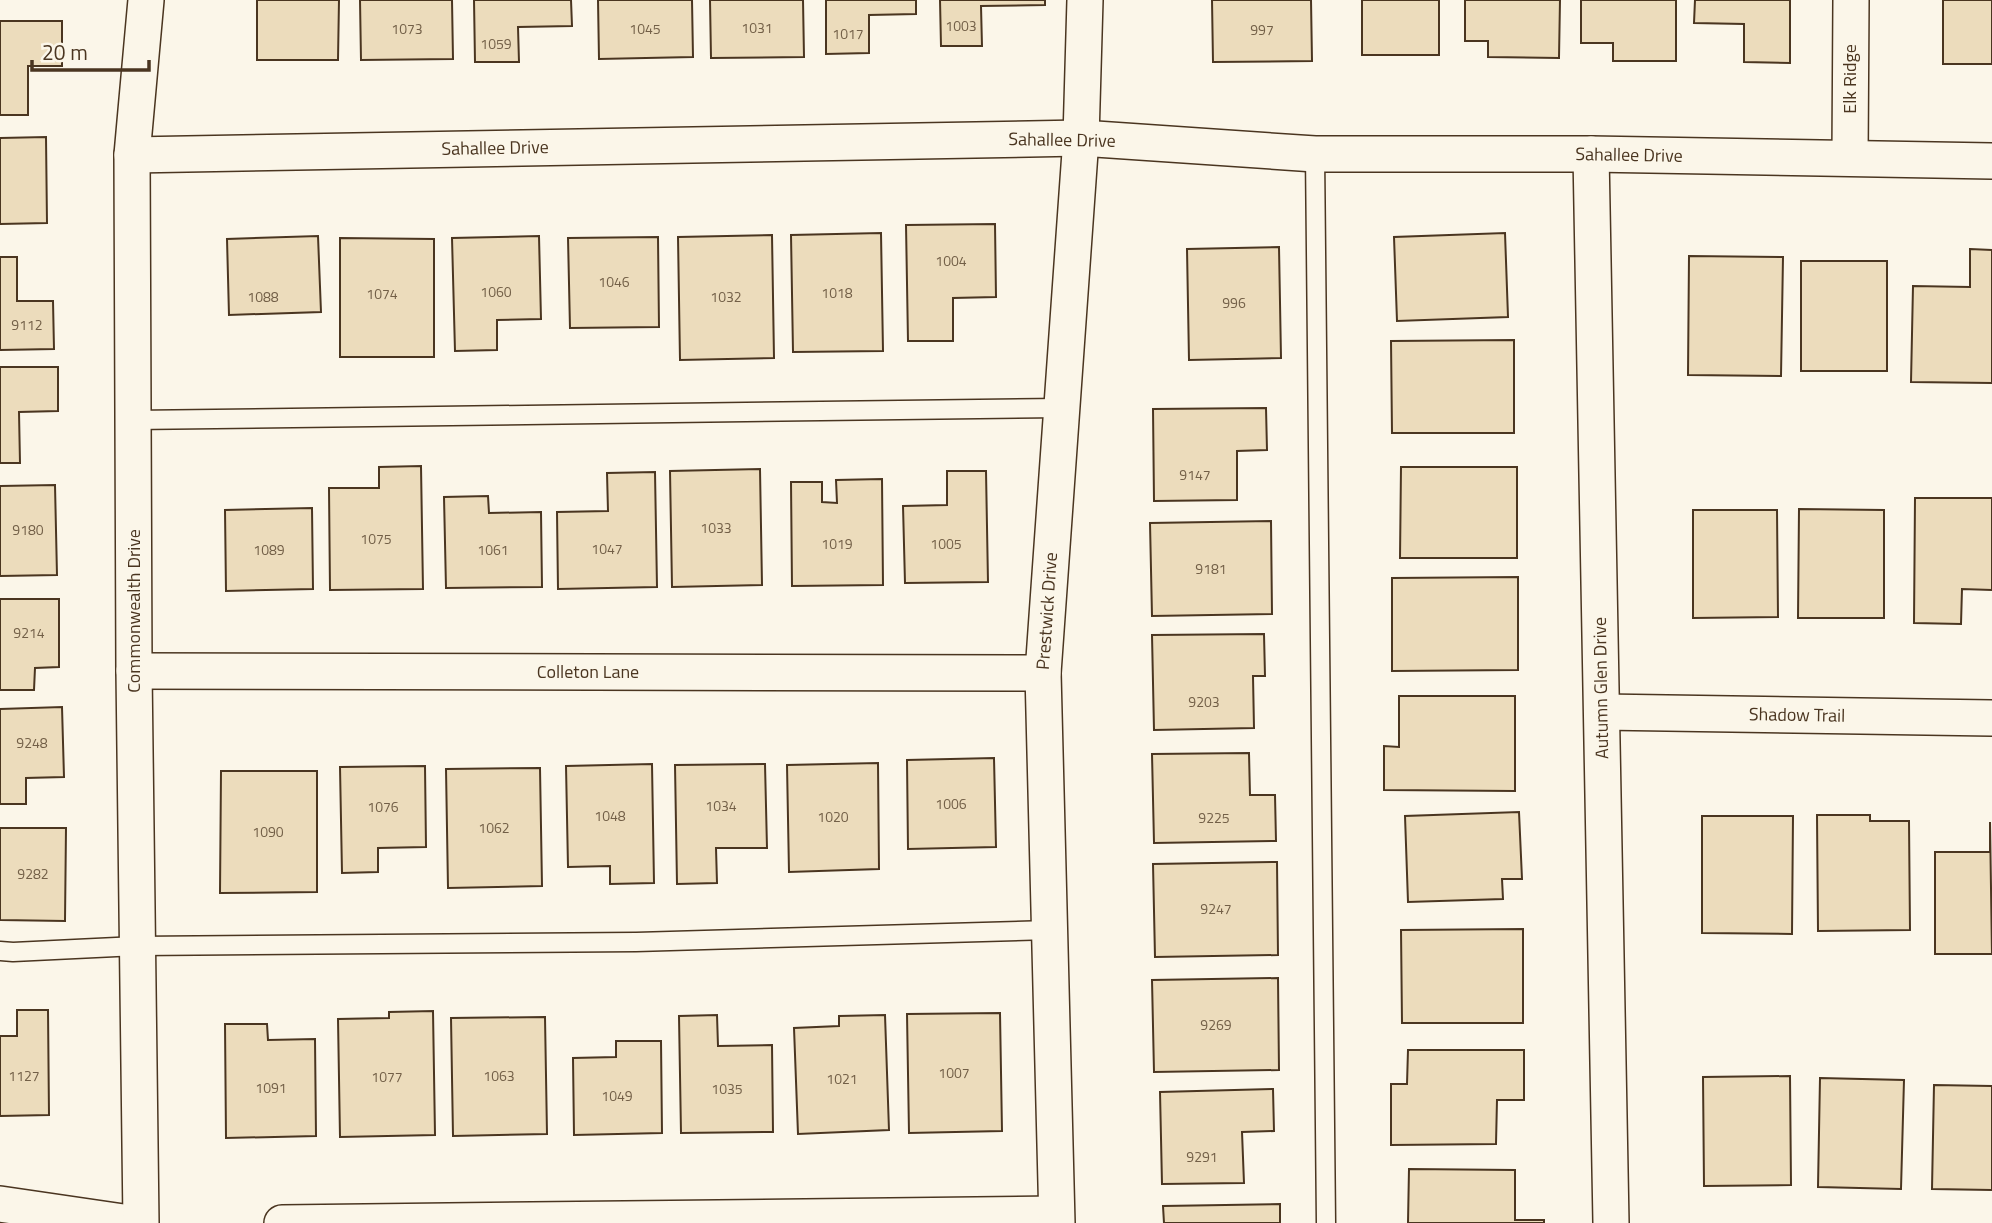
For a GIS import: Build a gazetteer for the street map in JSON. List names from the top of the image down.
{
  "streets": {
    "street": [
      "Elk Ridge",
      "Sahallee Drive",
      "Commonwealth Drive",
      "Prestwick Drive",
      "Colleton Lane",
      "Autumn Glen Drive",
      "Shadow Trail"
    ]
  },
  "crossings": [
    ["Elk Ridge", "Sahallee Drive"],
    ["Sahallee Drive", "Commonwealth Drive"],
    ["Sahallee Drive", "Prestwick Drive"],
    ["Sahallee Drive", "Autumn Glen Drive"],
    ["Commonwealth Drive", "Colleton Lane"],
    ["Prestwick Drive", "Colleton Lane"],
    ["Autumn Glen Drive", "Shadow Trail"]
  ],
  "house_numbers": [
    "1003",
    "1031",
    "1073",
    "1045",
    "997",
    "1017",
    "1059",
    "1004",
    "1046",
    "1060",
    "1018",
    "1074",
    "1088",
    "1032",
    "996",
    "9112",
    "9147",
    "1033",
    "9180",
    "1075",
    "1019",
    "1005",
    "1047",
    "1089",
    "1061",
    "9181",
    "9214",
    "9203",
    "9248",
    "1006",
    "1034",
    "1076",
    "1048",
    "1020",
    "9225",
    "1062",
    "1090",
    "9282",
    "9247",
    "9269",
    "1007",
    "1127",
    "1063",
    "1077",
    "1021",
    "1091",
    "1035",
    "1049",
    "9291"
  ],
  "scale_bar": "20 m"
}
